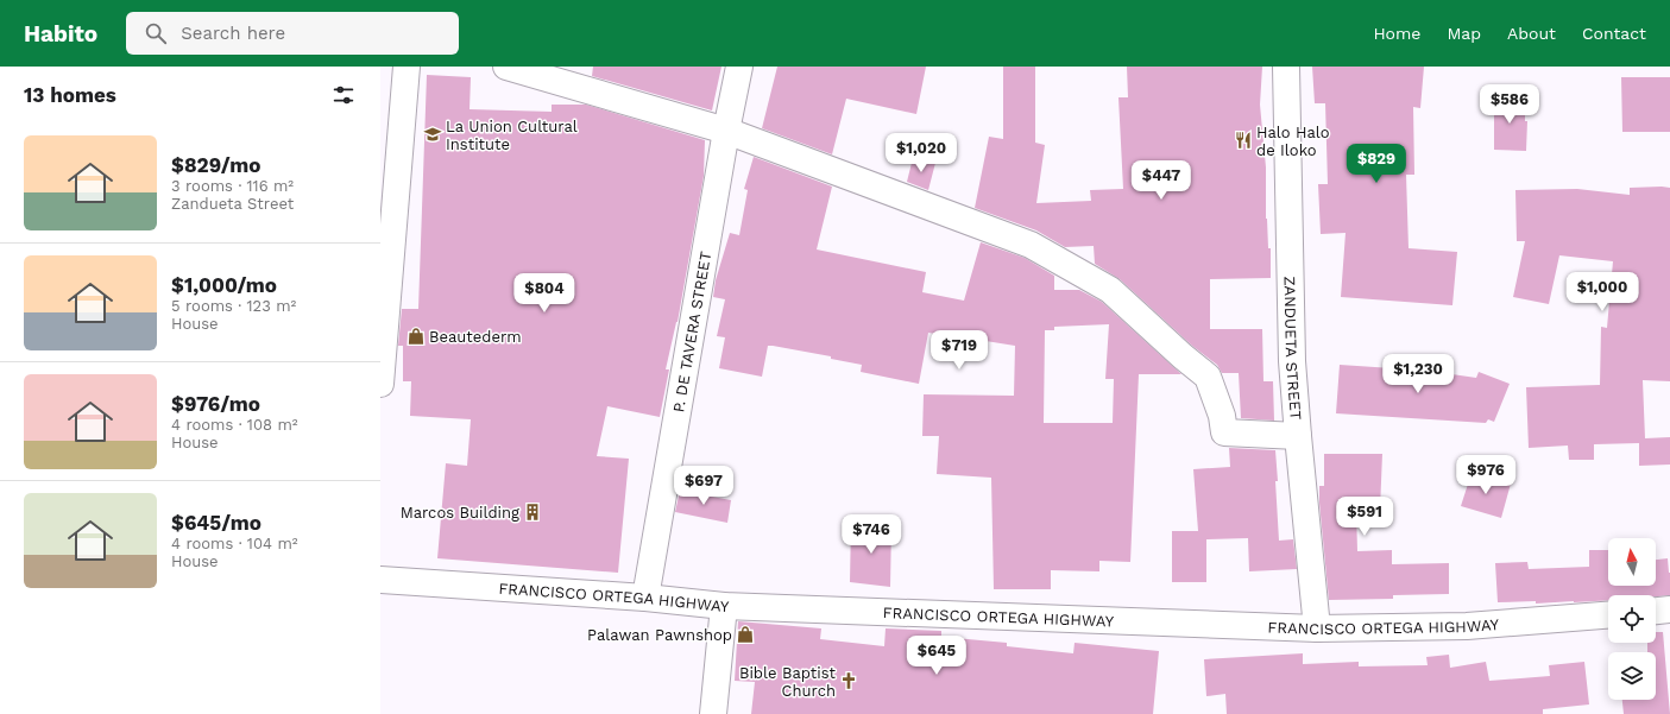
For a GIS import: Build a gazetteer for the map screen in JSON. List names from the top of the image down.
{
  "streets": {
    "street": ["P. DE TAVERA STREET", "ZANDUETA STREET", "FRANCISCO ORTEGA HIGHWAY"]
  },
  "crossings": [
    ["P. DE TAVERA STREET", "FRANCISCO ORTEGA HIGHWAY"],
    ["ZANDUETA STREET", "FRANCISCO ORTEGA HIGHWAY"]
  ],
  "places": {
    "school or university": ["La Union Cultural Institute"],
    "restaurant": ["Halo Halo de Iloko"],
    "shop": ["Beautederm", "Palawan Pawnshop"],
    "building": ["Marcos Building"],
    "church": ["Bible Baptist Church"]
  },
  "north": "top",
  "page": {
    "header": "Habito",
    "search": "Search here",
    "nav": [
      "Home",
      "Map",
      "About",
      "Contact"
    ],
    "heading": "13 homes",
    "price": [
      "$586",
      "$1,020",
      "$829",
      "$447",
      "$1,000",
      "$804",
      "$719",
      "$1,230",
      "$976",
      "$697",
      "$591",
      "$746",
      "$645"
    ],
    "list": [
      {
        "name": "$829/mo",
        "note": "3 rooms · 116 m² · Zandueta Street"
      },
      {
        "name": "$1,000/mo",
        "note": "5 rooms · 123 m² · House"
      },
      {
        "name": "$976/mo",
        "note": "4 rooms · 108 m² · House"
      },
      {
        "name": "$645/mo",
        "note": "4 rooms · 104 m² · House"
      }
    ]
  }
}
